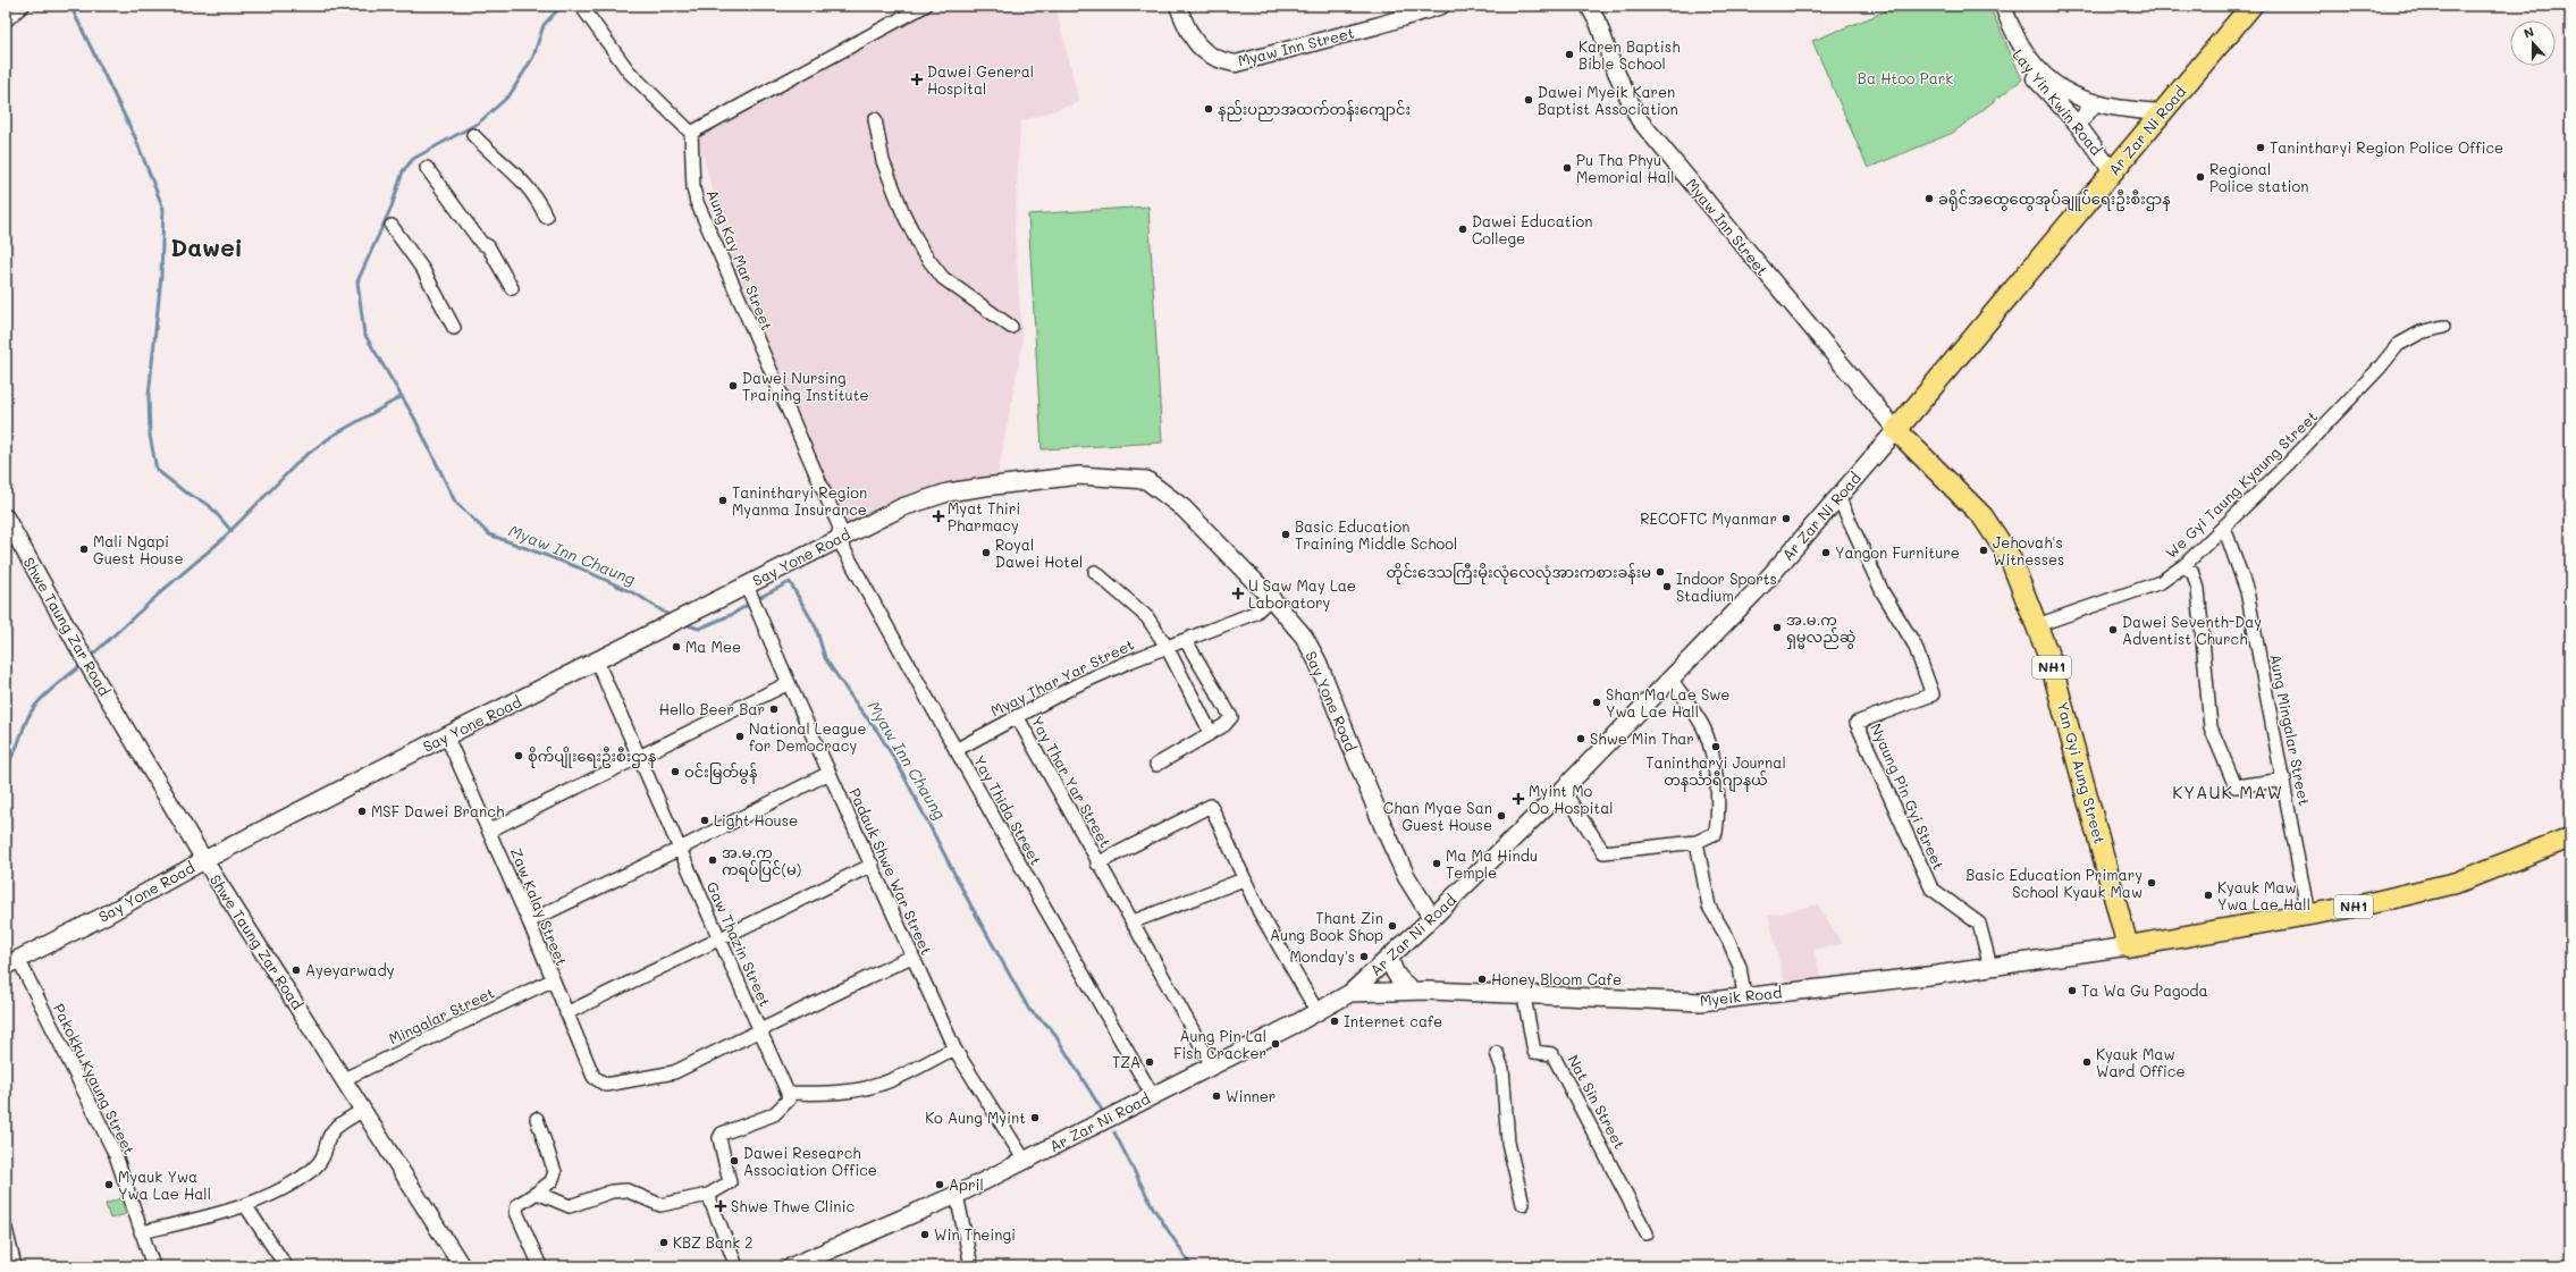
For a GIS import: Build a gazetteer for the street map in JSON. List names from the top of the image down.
{
  "streets": {
    "highway": ["Ar Zar Ni Road", "NH1", "Yan Gyi Aung Street"],
    "main road": ["Say Yone Road", "Myeik Road"],
    "street": [
      "Myaw Inn Street",
      "Lay Yin Kwin Road",
      "Aung Kay Mar Street",
      "We Gyi Taung Kyaung Street",
      "Shwe Taung Zar Road",
      "Myay Thar Yar Street",
      "Aung Mingalar Street",
      "Yay Thar Yar Street",
      "Nyaung Pin Gyi Street",
      "Yay Thida Street",
      "Padauk Shwe War Street",
      "Zaw Kalay Street",
      "Gaw Thazin Street",
      "Mingalar Street",
      "Pakokku Kyaung Street",
      "Nat Sin Street"
    ]
  },
  "crossings": [
    ["Myaw Inn Street", "Ar Zar Ni Road"],
    ["Myaw Inn Street", "Yan Gyi Aung Street"],
    ["Lay Yin Kwin Road", "Ar Zar Ni Road"],
    ["Ar Zar Ni Road", "Say Yone Road"],
    ["Ar Zar Ni Road", "Yan Gyi Aung Street"],
    ["Ar Zar Ni Road", "Yay Thar Yar Street"],
    ["Ar Zar Ni Road", "Nyaung Pin Gyi Street"],
    ["Ar Zar Ni Road", "Yay Thida Street"],
    ["Ar Zar Ni Road", "Padauk Shwe War Street"],
    ["Ar Zar Ni Road", "Myeik Road"],
    ["Aung Kay Mar Street", "Say Yone Road"],
    ["Aung Kay Mar Street", "Yay Thida Street"],
    ["We Gyi Taung Kyaung Street", "Aung Mingalar Street"],
    ["We Gyi Taung Kyaung Street", "Yan Gyi Aung Street"],
    ["Say Yone Road", "Shwe Taung Zar Road"],
    ["Say Yone Road", "Myay Thar Yar Street"],
    ["Say Yone Road", "Yay Thida Street"],
    ["Say Yone Road", "Padauk Shwe War Street"],
    ["Say Yone Road", "Zaw Kalay Street"],
    ["Say Yone Road", "Gaw Thazin Street"],
    ["Say Yone Road", "Pakokku Kyaung Street"],
    ["Shwe Taung Zar Road", "Mingalar Street"],
    ["NH1", "Aung Mingalar Street"],
    ["NH1", "Yan Gyi Aung Street"],
    ["NH1", "Myeik Road"],
    ["Myay Thar Yar Street", "Yay Thar Yar Street"],
    ["Myay Thar Yar Street", "Yay Thida Street"],
    ["Yan Gyi Aung Street", "Myeik Road"],
    ["Nyaung Pin Gyi Street", "Myeik Road"],
    ["Zaw Kalay Street", "Gaw Thazin Street"],
    ["Zaw Kalay Street", "Mingalar Street"],
    ["Myeik Road", "Nat Sin Street"]
  ],
  "districts": ["Dawei", "KYAUK MAW"],
  "water": ["Myaw Inn Chaung"],
  "parks": ["Ba Htoo Park"],
  "places": {
    "other": [
      "Karen Baptish Bible School",
      "Dawei Myeik Karen Baptist Association",
      "နည်းပညာအထက်တန်းကျောင်း",
      "Tanintharyi Region Police Office",
      "Pu Tha Phyu Memorial Hall",
      "Regional Police station",
      "ခရိုင်အထွေထွေအုပ်ချူပ်ရေးဦးစီးဌာန",
      "Dawei Education College",
      "Dawei Nursing Training Institute",
      "Tanintharyi Region Myanma Insurance",
      "RECOFTC Myanmar",
      "Basic Education Training Middle School",
      "Mali Ngapi Guest House",
      "Jehovah's Witnesses",
      "Royal Dawei Hotel",
      "Yangon Furniture",
      "တိုင်းဒေသကြီးမိုးလုံလေလုံအားကစားခန်းမ",
      "Indoor Sports Stadium",
      "အ.မ.က ရှမ္မလည်ဆွဲ",
      "Dawei Seventh-Day Adventist Church",
      "Ma Mee",
      "Shan Ma Lae Swe Ywa Lae Hall",
      "Hello Beer Bar",
      "National League for Democracy",
      "Shwe Min Thar",
      "Tanintharyi Journal တနင်္သာရီဂျာနယ်",
      "စိုက်ပျိုးရေးဦးစီးဌာန",
      "ဝင်းမြတ်မွန်",
      "MSF Dawei Branch",
      "Chan Myae San Guest House",
      "Light House",
      "အ.မ.က ကရပ်ပြင်(မ)",
      "Ma Ma Hindu Temple",
      "Basic Education Primary School Kyauk Maw",
      "Kyauk Maw Ywa Lae Hall",
      "Thant Zin Aung Book Shop",
      "Monday's",
      "Ayeyarwady",
      "Honey Bloom Cafe",
      "Ta Wa Gu Pagoda",
      "Internet cafe",
      "Aung Pin Lal Fish Cracker",
      "TZA",
      "Kyauk Maw Ward Office",
      "Winner",
      "Ko Aung Myint",
      "Dawei Research Association Office",
      "Myauk Ywa Ywa Lae Hall",
      "April",
      "Win Theingi",
      "KBZ Bank 2"
    ],
    "health": [
      "Dawei General Hospital",
      "Myat Thiri Pharmacy",
      "U Saw May Lae Laboratory",
      "Myint Mo Oo Hospital",
      "Shwe Thwe Clinic"
    ]
  },
  "north": "top"
}
